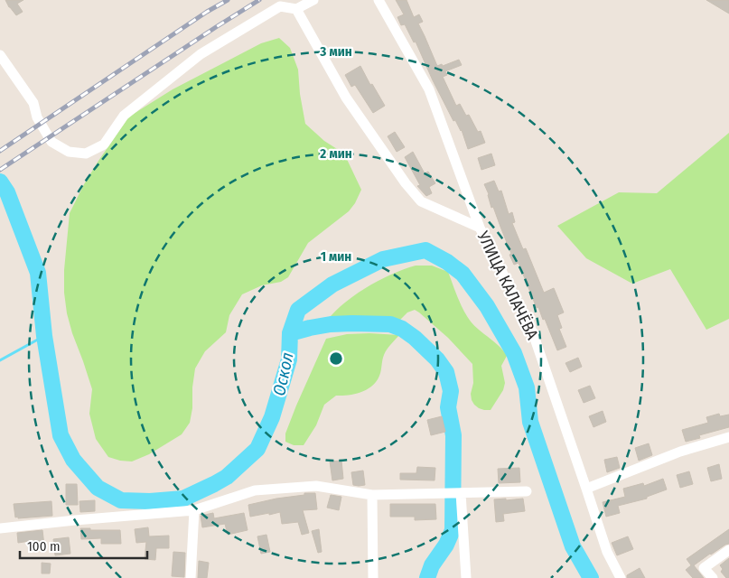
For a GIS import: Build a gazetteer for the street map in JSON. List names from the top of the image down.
{
  "streets": {
    "street": ["УЛИЦА КАЛАЧЁВА"]
  },
  "water": ["Оскол"],
  "scale_bar": "100 m",
  "rings": ["3 мин", "2 мин", "1 мин"]
}
